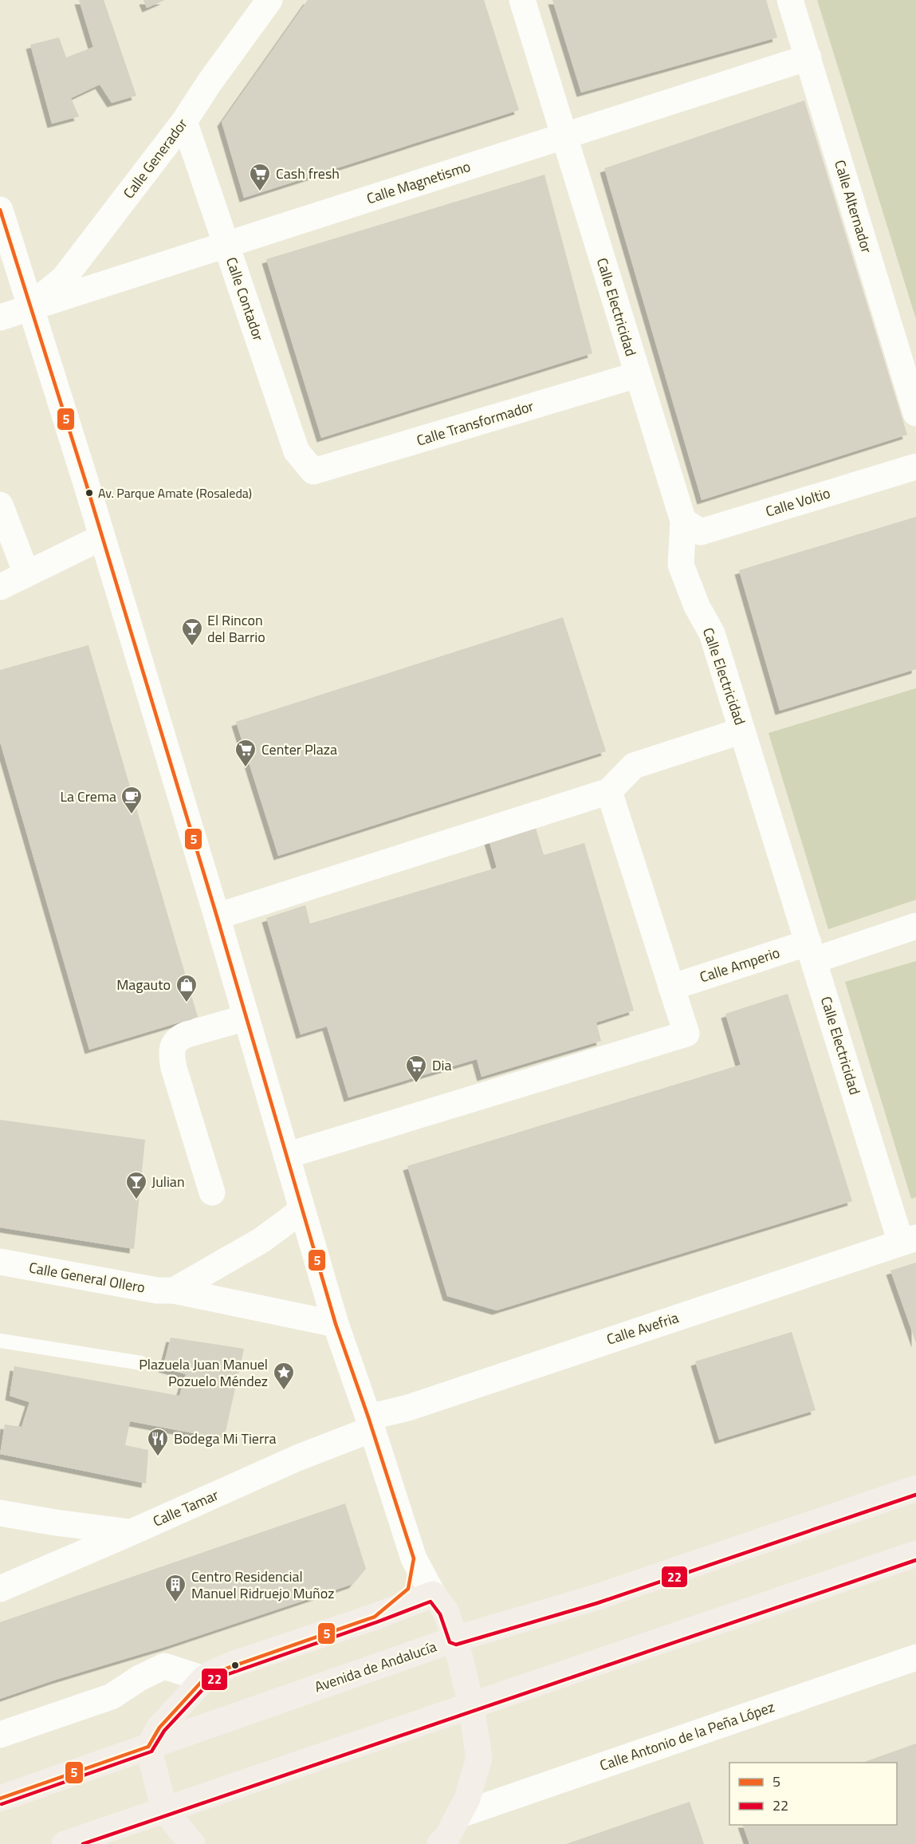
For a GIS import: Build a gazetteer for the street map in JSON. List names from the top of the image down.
{
  "streets": {
    "main road": ["Avenida de Andalucía"],
    "street": [
      "Calle Generador",
      "Calle Magnetismo",
      "Calle Alternador",
      "Calle Contador",
      "Calle Electricidad",
      "Calle Transformador",
      "Calle Voltio",
      "Calle Amperio",
      "Calle General Ollero",
      "Calle Avefria",
      "Calle Tamar",
      "Calle Antonio de la Peña López"
    ]
  },
  "crossings": [
    ["Calle Generador", "Calle Magnetismo"],
    ["Calle Generador", "Calle Contador"],
    ["Calle Magnetismo", "Calle Alternador"],
    ["Calle Magnetismo", "Calle Contador"],
    ["Calle Magnetismo", "Calle Electricidad"],
    ["Calle Contador", "Calle Transformador"],
    ["Calle Electricidad", "Calle Transformador"],
    ["Calle Electricidad", "Calle Voltio"],
    ["Calle Electricidad", "Calle Amperio"],
    ["Calle Electricidad", "Calle Avefria"],
    ["Calle Avefria", "Calle Tamar"]
  ],
  "places": {
    "supermarket": ["Cash fresh", "Center Plaza", "Dia"],
    "other": ["Av. Parque Amate (Rosaleda)"],
    "bar": ["El Rincon del Barrio", "Julian"],
    "cafe": ["La Crema"],
    "shop": ["Magauto"],
    "place": ["Plazuela Juan Manuel Pozuelo Méndez"],
    "restaurant": ["Bodega Mi Tierra"],
    "building": ["Centro Residencial Manuel Ridruejo Muñoz"]
  },
  "lines": ["transit line 5", "transit line 22"],
  "legend": ["5", "22"]
}
